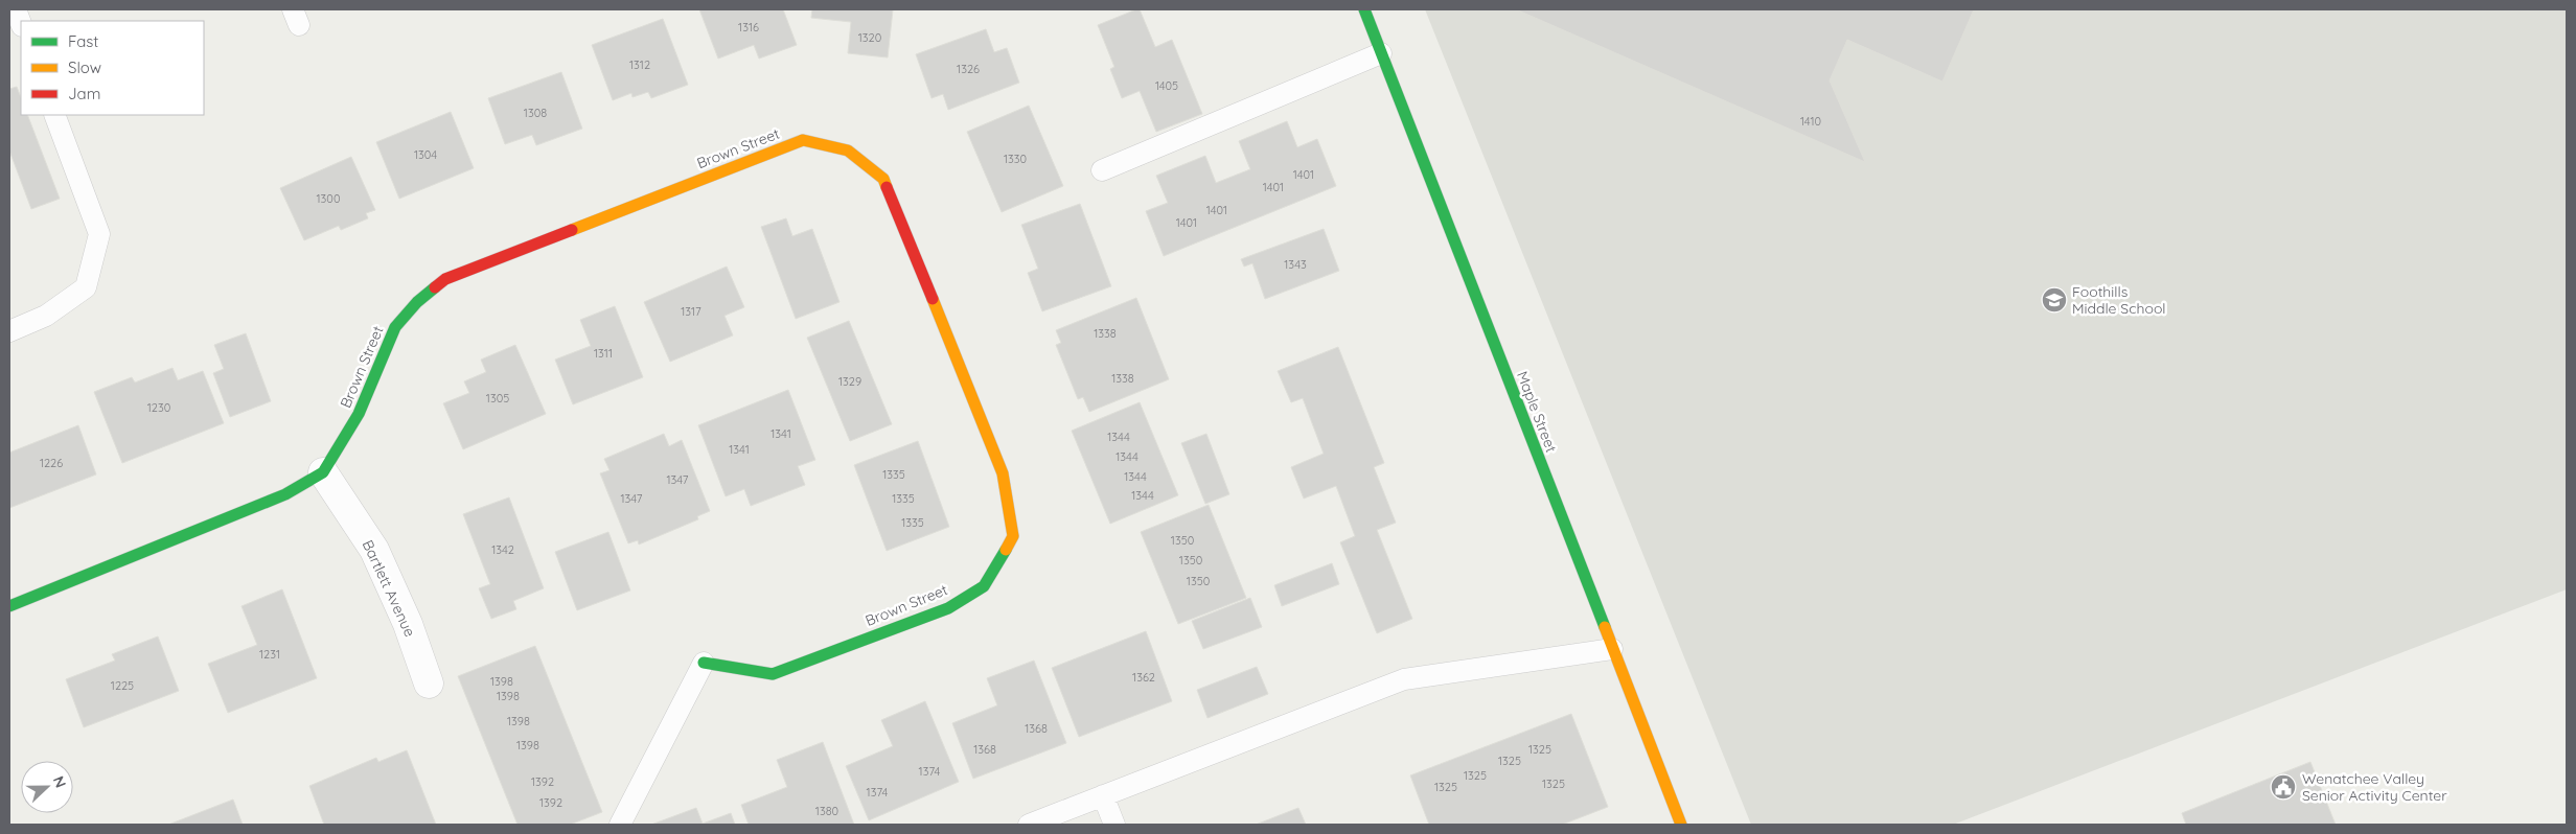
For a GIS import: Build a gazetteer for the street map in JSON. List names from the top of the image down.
{
  "streets": {
    "street": ["Brown Street", "Maple Street", "Bartlett Avenue"]
  },
  "crossings": [
    ["Brown Street", "Bartlett Avenue"]
  ],
  "places": {
    "school or university": ["Foothills Middle School"],
    "public building": ["Wenatchee Valley Senior Activity Center"]
  },
  "house_numbers": [
    "1316",
    "1320",
    "1312",
    "1326",
    "1405",
    "1308",
    "1410",
    "1304",
    "1330",
    "1401",
    "1401",
    "1300",
    "1401",
    "1401",
    "1343",
    "1317",
    "1338",
    "1311",
    "1338",
    "1329",
    "1305",
    "1230",
    "1341",
    "1344",
    "1341",
    "1344",
    "1226",
    "1335",
    "1344",
    "1347",
    "1344",
    "1347",
    "1335",
    "1335",
    "1350",
    "1342",
    "1350",
    "1350",
    "1231",
    "1362",
    "1398",
    "1225",
    "1398",
    "1398",
    "1368",
    "1398",
    "1368",
    "1325",
    "1325",
    "1374",
    "1325",
    "1392",
    "1325",
    "1325",
    "1374",
    "1392",
    "1380"
  ],
  "legend": ["Fast", "Slow", "Jam"],
  "north": "right"
}
